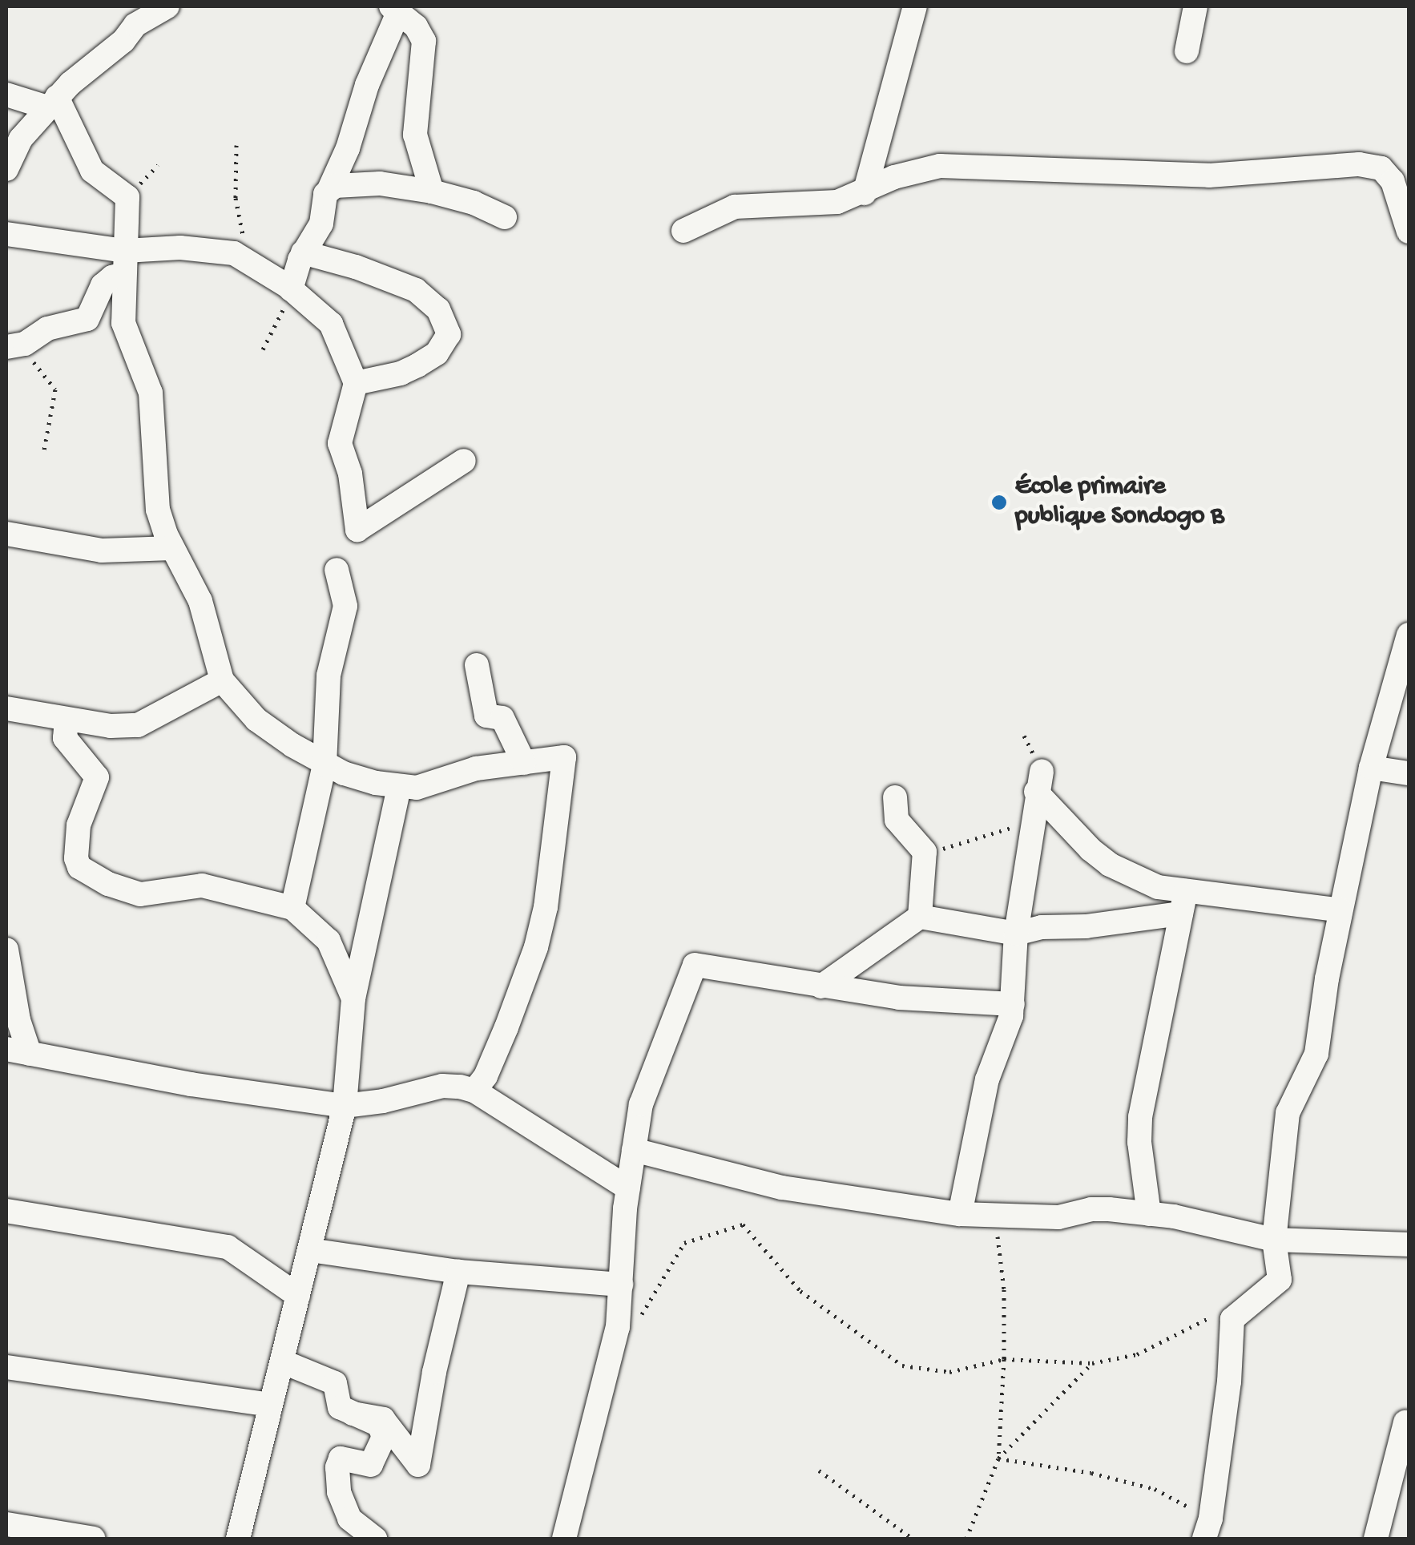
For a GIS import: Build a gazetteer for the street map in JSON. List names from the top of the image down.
{
  "places": ["École primaire publique Sondogo B"]
}
